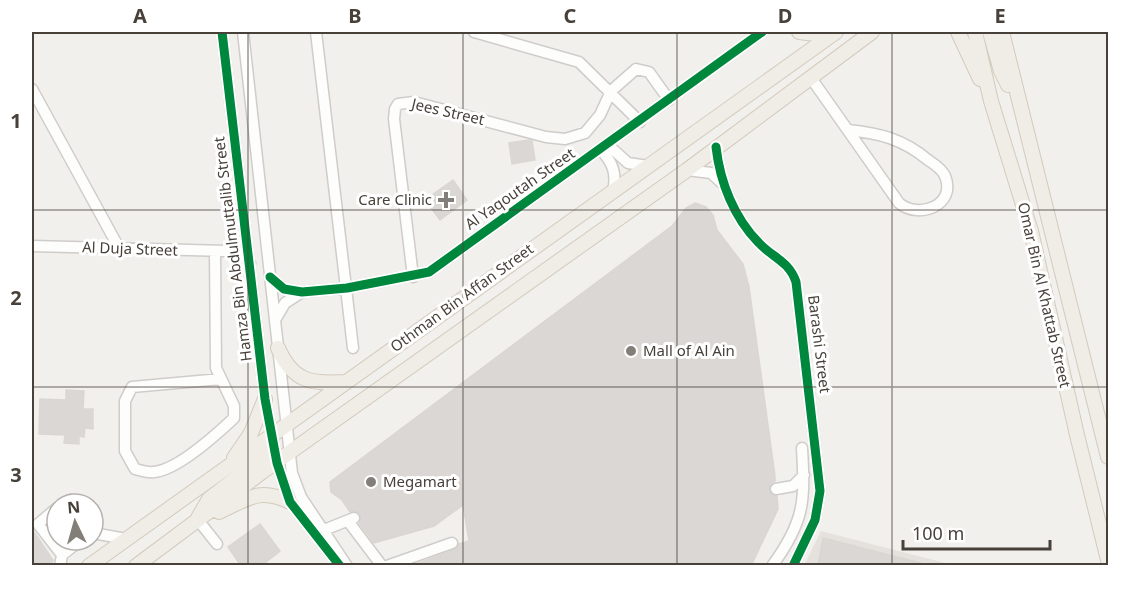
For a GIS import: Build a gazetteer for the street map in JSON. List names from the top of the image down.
{
  "streets": {
    "main road": ["Omar Bin Al Khattab Street", "Othman Bin Affan Street"],
    "street": [
      "Jees Street",
      "Al Yaqoutah Street",
      "Al Duja Street",
      "Hamza Bin Abdulmuttalib Street",
      "Barashi Street"
    ]
  },
  "crossings": [
    ["Jees Street", "Al Yaqoutah Street"],
    ["Hamza Bin Abdulmuttalib Street", "Othman Bin Affan Street"],
    ["Othman Bin Affan Street", "Barashi Street"]
  ],
  "places": {
    "health": ["Care Clinic"],
    "other": ["Mall of Al Ain", "Megamart"]
  },
  "scale_bar": "100 m",
  "north": "top",
  "grid": {
    "columns": [
      "A",
      "B",
      "C",
      "D",
      "E"
    ],
    "rows": ["1", "2", "3"]
  }
}
